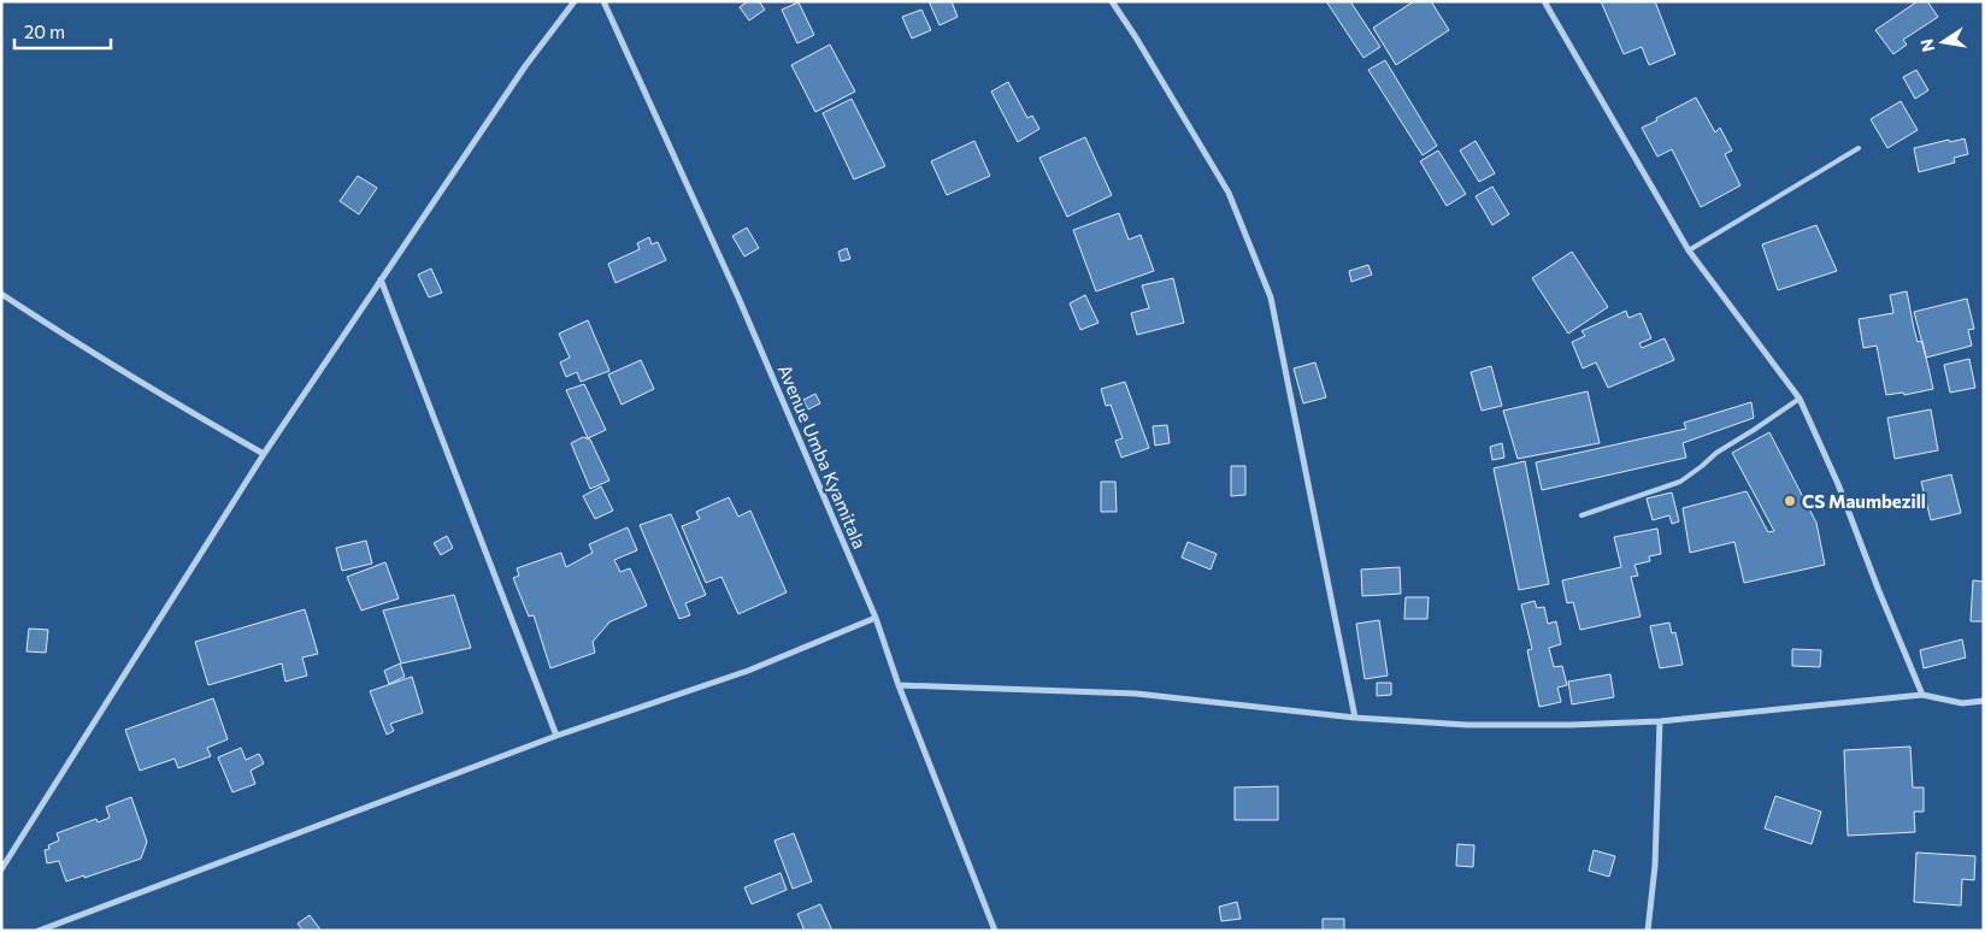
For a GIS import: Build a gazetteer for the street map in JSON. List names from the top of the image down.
{
  "streets": {
    "street": ["Avenue Umba Kyamitala"]
  },
  "places": ["CS Maumbezill"],
  "scale_bar": "20 m",
  "north": "left"
}
